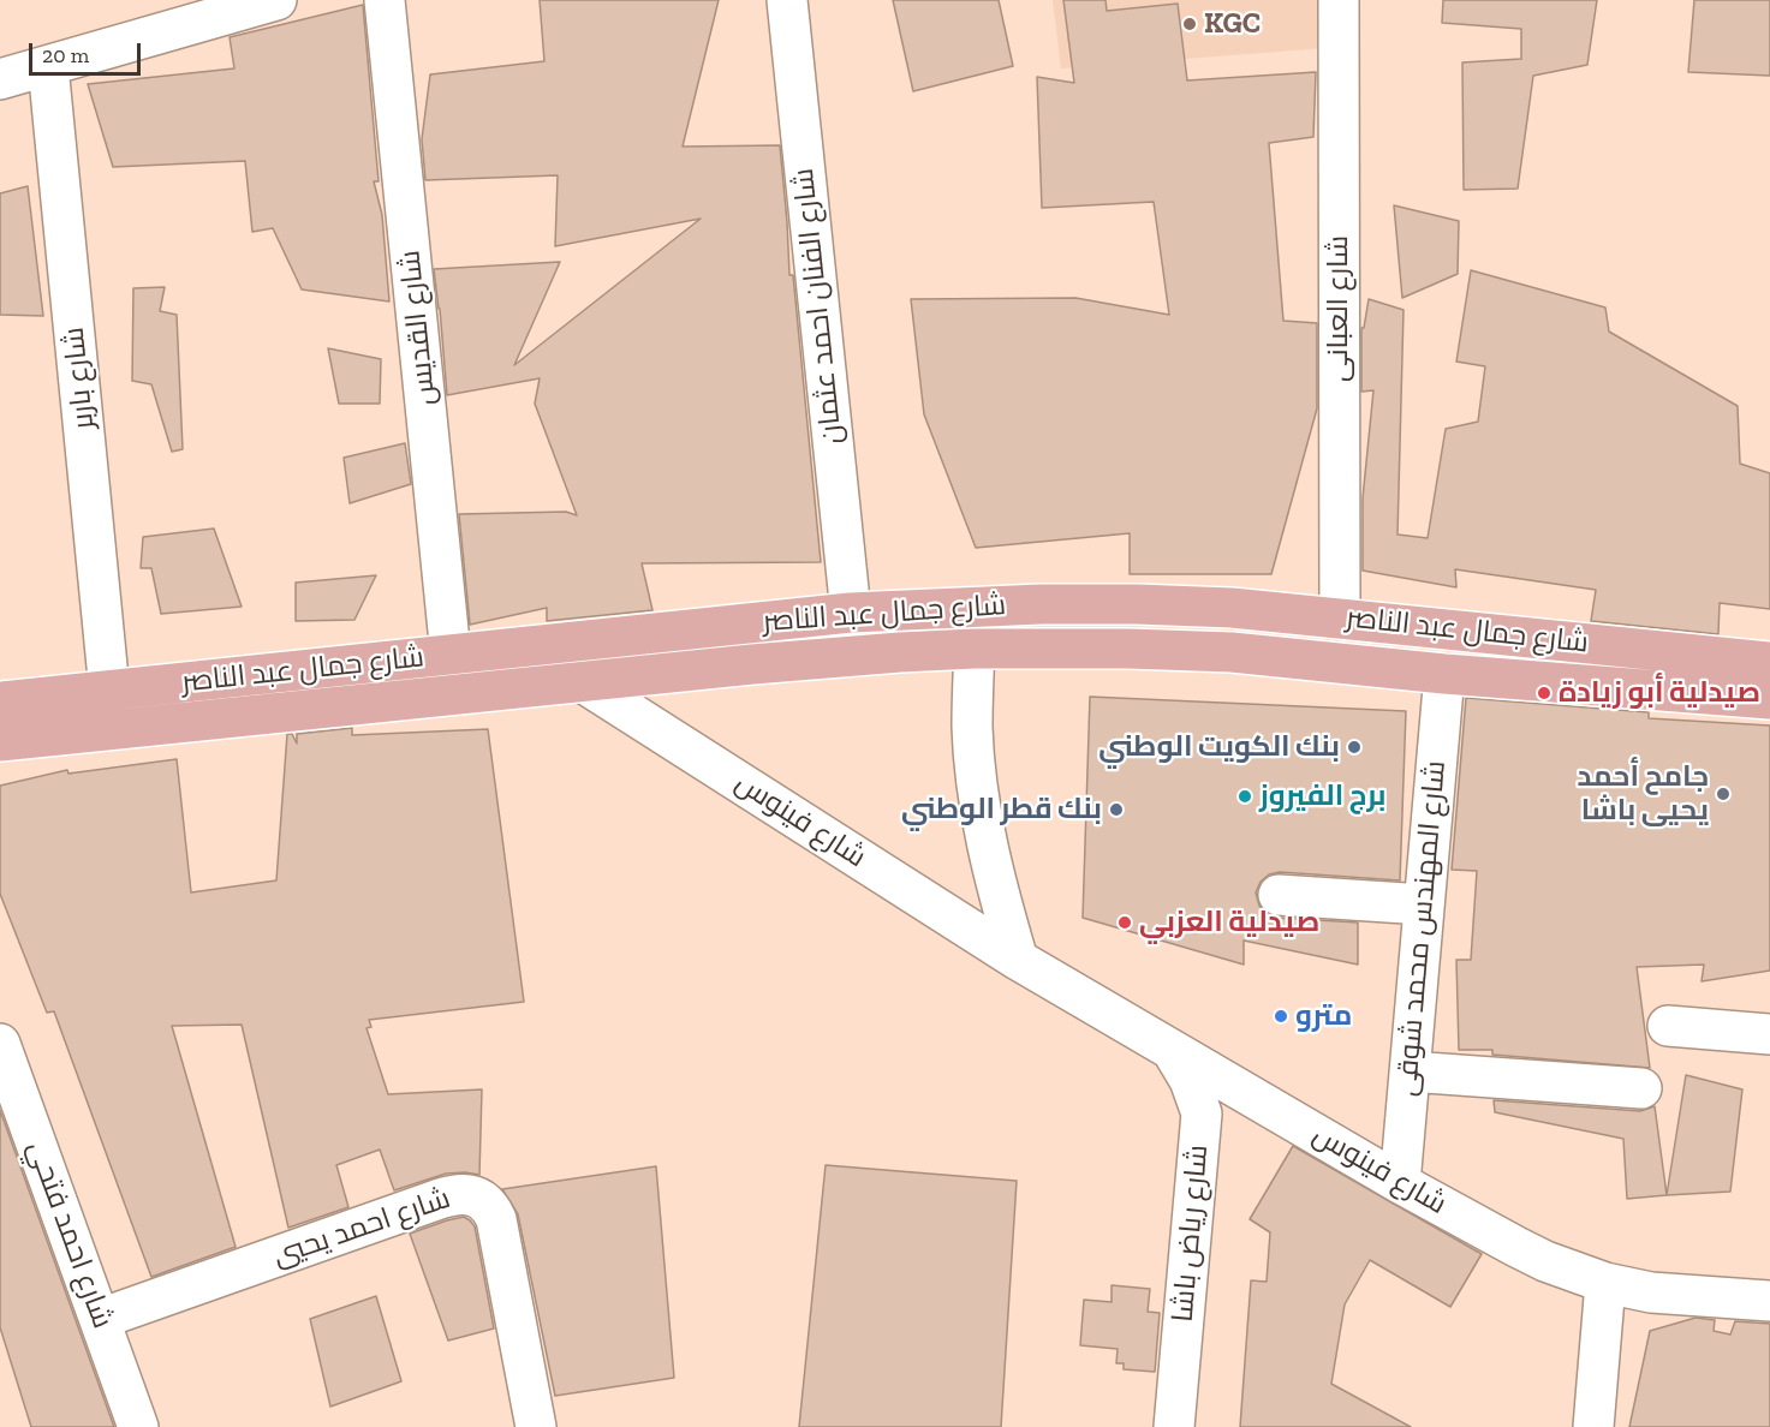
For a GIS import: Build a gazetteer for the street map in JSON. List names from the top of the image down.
{
  "streets": {
    "main road": ["شارع جمال عبد الناصر"],
    "street": [
      "شارع الفنان احمد عثمان",
      "شارع العبانى",
      "شارع القديس",
      "شارع باربر",
      "شارع فينوس",
      "شارع المهندس محمد شوقى",
      "شارع احمد يحيي",
      "شارع رياض باشا",
      "شارع احمد فتحي"
    ]
  },
  "crossings": [
    ["شارع الفنان احمد عثمان", "شارع جمال عبد الناصر"],
    ["شارع العبانى", "شارع جمال عبد الناصر"],
    ["شارع القديس", "شارع جمال عبد الناصر"],
    ["شارع باربر", "شارع جمال عبد الناصر"],
    ["شارع جمال عبد الناصر", "شارع فينوس"],
    ["شارع جمال عبد الناصر", "شارع المهندس محمد شوقى"],
    ["شارع فينوس", "شارع المهندس محمد شوقى"],
    ["شارع فينوس", "شارع رياض باشا"],
    ["شارع احمد يحيي", "شارع احمد فتحي"]
  ],
  "places": [
    "KGC",
    "صيدلية أبو زيادة",
    "بنك الكويت الوطني",
    "جامح أحمد يحيى باشا",
    "برج الفيروز",
    "بنك قطر الوطني",
    "صيدلية العزبي",
    "مترو"
  ],
  "scale_bar": "20 m"
}
